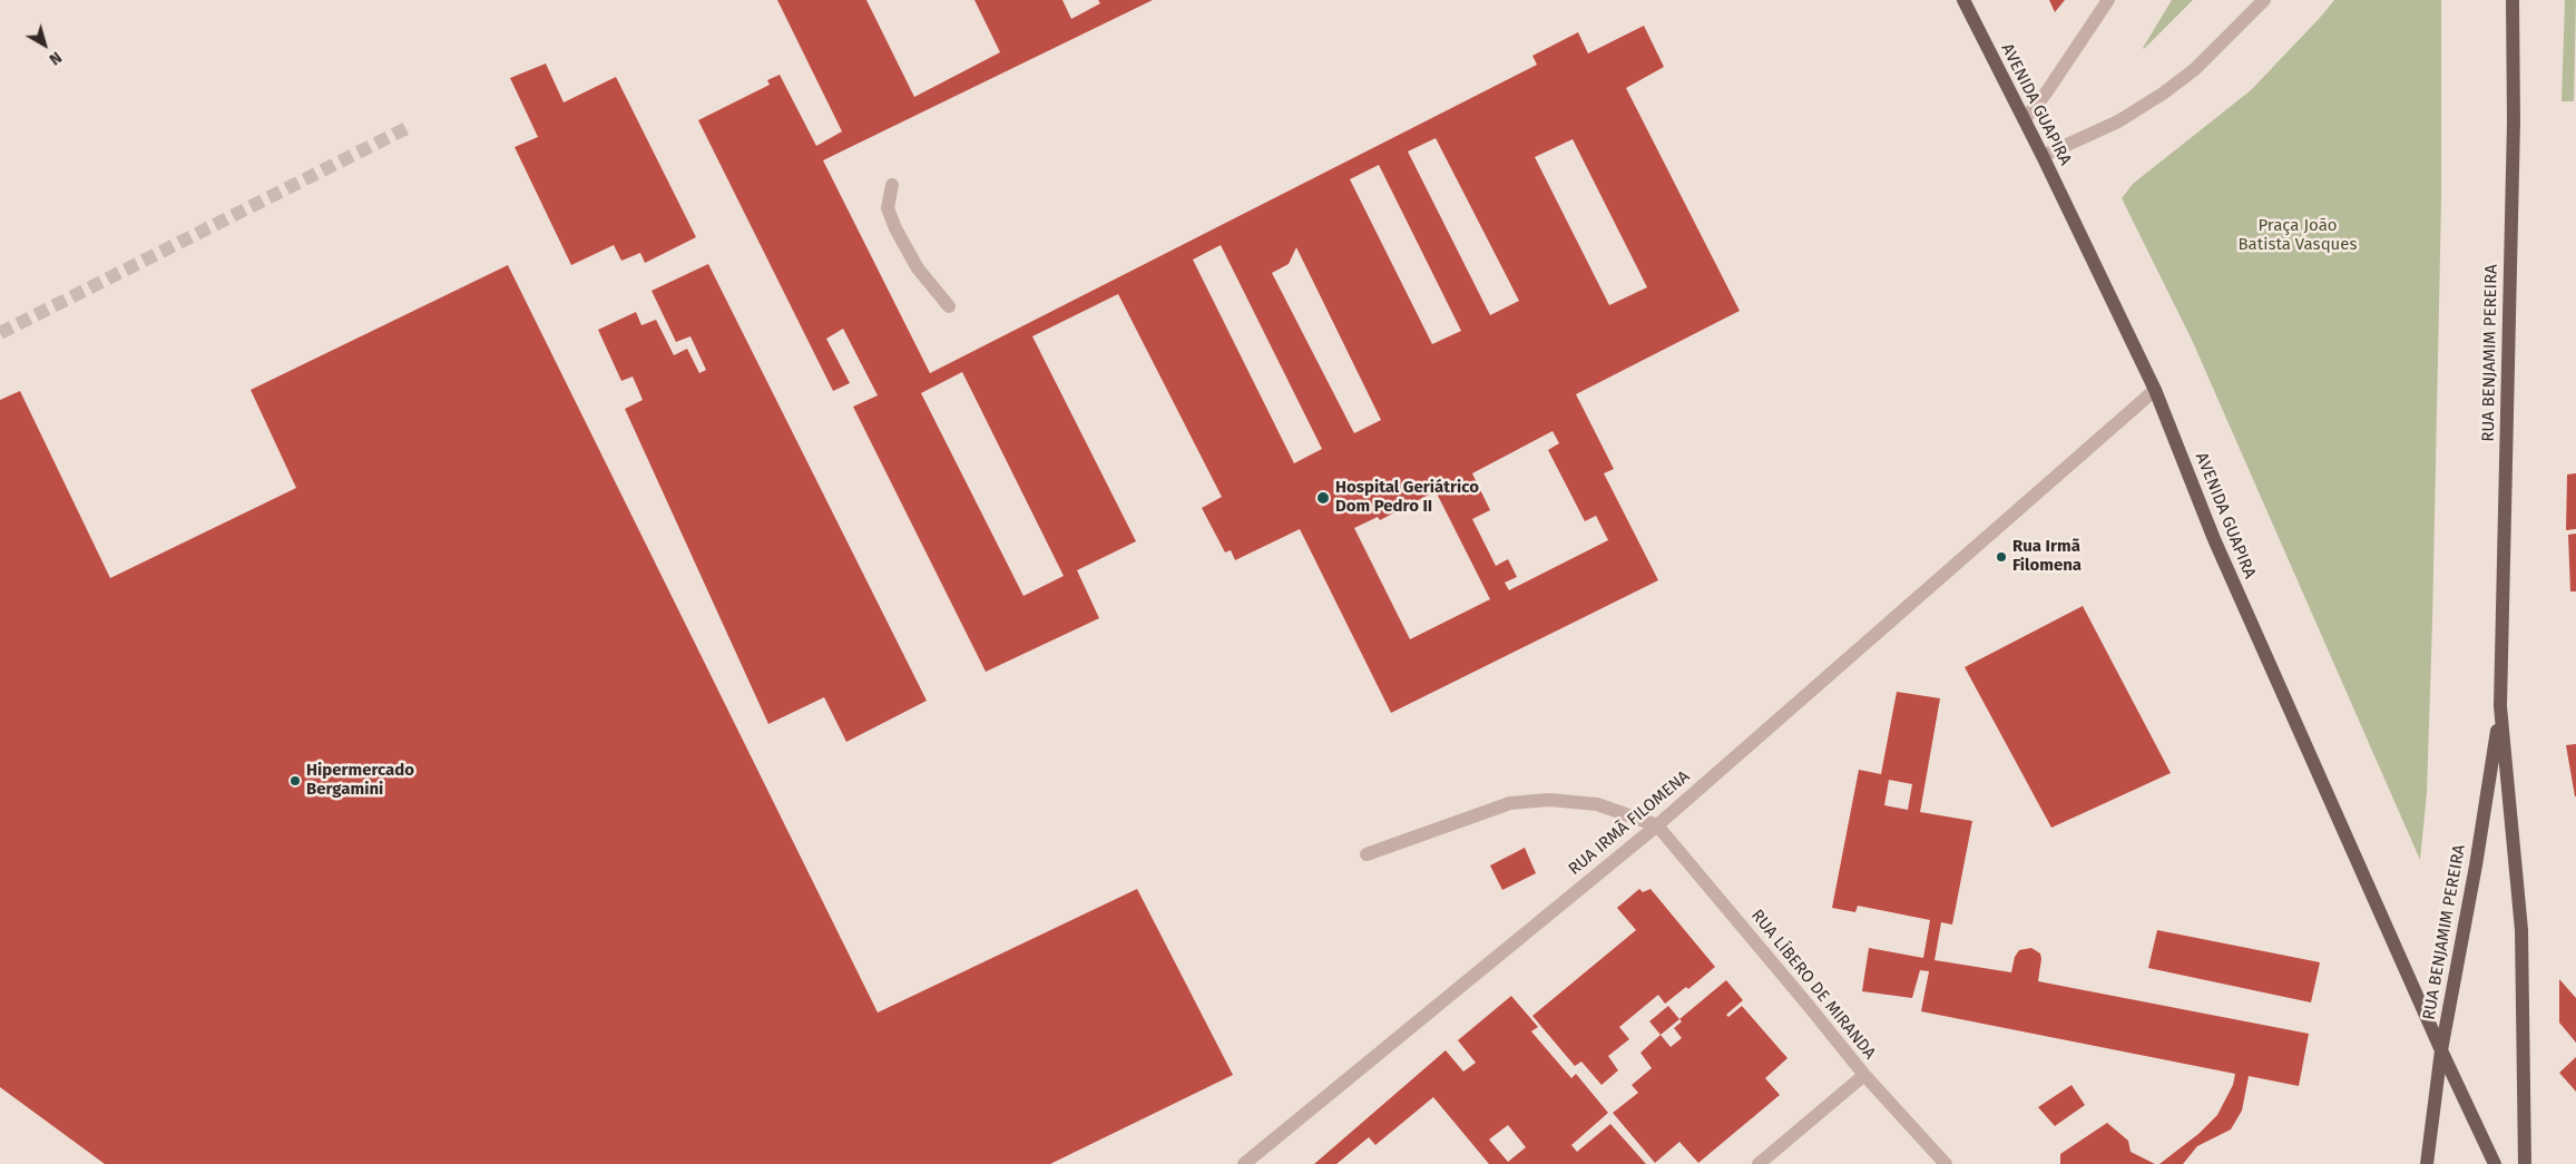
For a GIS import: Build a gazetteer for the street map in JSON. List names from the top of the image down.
{
  "streets": {
    "main road": ["AVENIDA GUAPIRA", "RUA BENJAMIM PEREIRA"],
    "street": ["RUA IRMÃ FILOMENA", "RUA LÍBERO DE MIRANDA"]
  },
  "crossings": [
    ["AVENIDA GUAPIRA", "RUA BENJAMIM PEREIRA"],
    ["AVENIDA GUAPIRA", "RUA IRMÃ FILOMENA"],
    ["RUA IRMÃ FILOMENA", "RUA LÍBERO DE MIRANDA"]
  ],
  "parks": ["Praça João Batista Vasques"],
  "places": ["Hospital Geriátrico Dom Pedro II", "Rua Irmã Filomena", "Hipermercado Bergamini"],
  "north": "bottom right"
}
